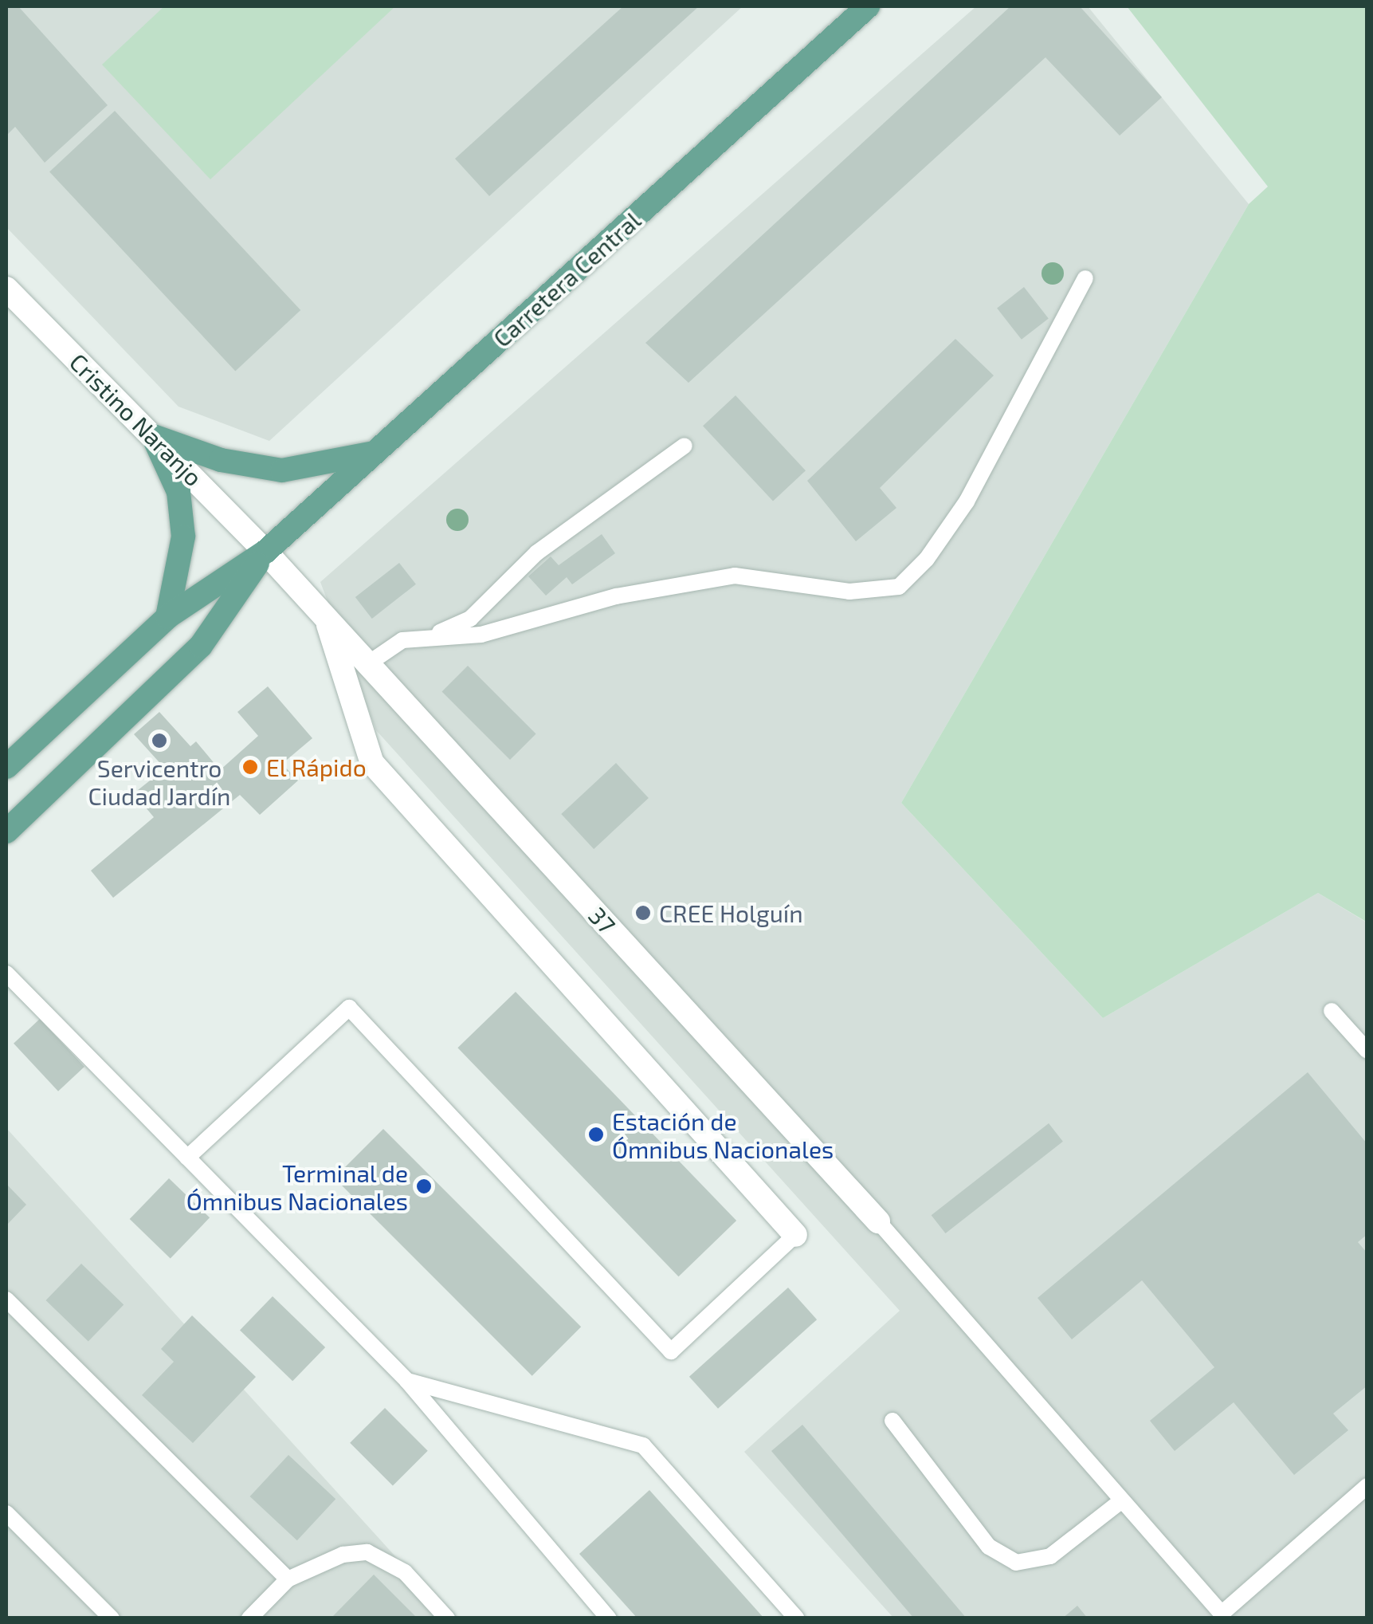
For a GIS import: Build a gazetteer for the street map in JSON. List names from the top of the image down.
{
  "streets": {
    "main road": ["Carretera Central"],
    "street": ["Cristino Naranjo", "37"]
  },
  "crossings": [
    ["Carretera Central", "Cristino Naranjo"],
    ["Carretera Central", "37"],
    ["Cristino Naranjo", "37"]
  ],
  "places": [
    "Servicentro Ciudad Jardín",
    "El Rápido",
    "CREE Holguín",
    "Estación de Ómnibus Nacionales",
    "Terminal de Ómnibus Nacionales"
  ]
}
